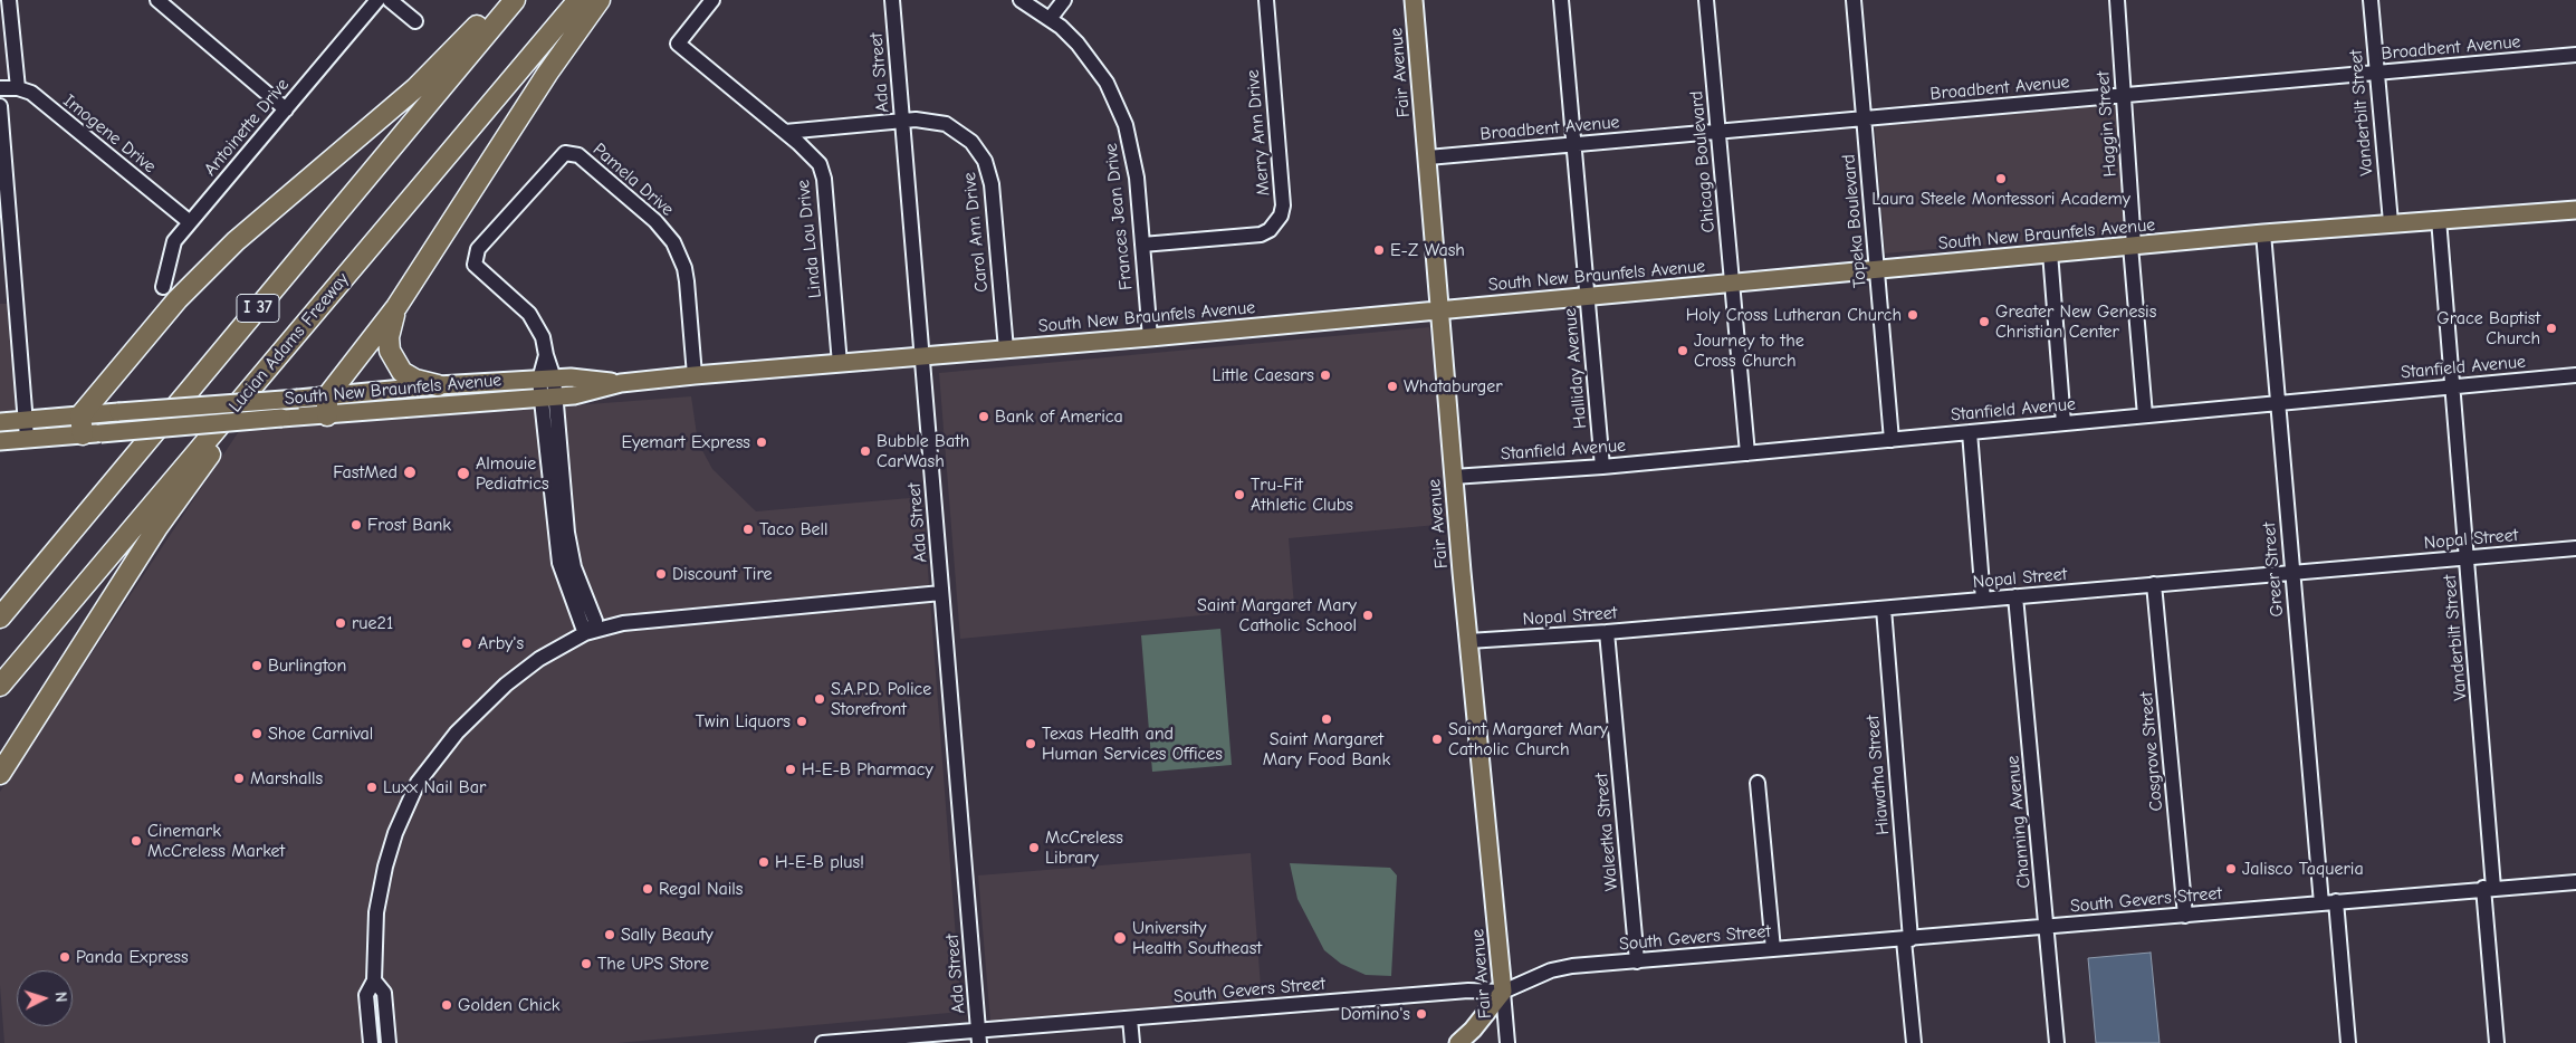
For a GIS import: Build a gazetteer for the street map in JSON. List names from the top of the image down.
{
  "streets": {
    "highway": ["I 37", "Lucian Adams Freeway"],
    "main road": ["Fair Avenue", "South New Braunfels Avenue"],
    "street": [
      "Broadbent Avenue",
      "Ada Street",
      "Vanderbilt Street",
      "Haggin Street",
      "Antoinette Drive",
      "Merry Ann Drive",
      "Imogene Drive",
      "Chicago Boulevard",
      "Pamela Drive",
      "Frances Jean Drive",
      "Topeka Boulevard",
      "Carol Ann Drive",
      "Linda Lou Drive",
      "Stanfield Avenue",
      "Halliday Avenue",
      "Nopal Street",
      "Greer Street",
      "Cosgrove Street",
      "Hiawatha Street",
      "Channing Avenue",
      "Waleetka Street",
      "South Gevers Street"
    ]
  },
  "crossings": [
    ["Broadbent Avenue", "Fair Avenue"],
    ["Broadbent Avenue", "Vanderbilt Street"],
    ["Broadbent Avenue", "Haggin Street"],
    ["Broadbent Avenue", "Chicago Boulevard"],
    ["Broadbent Avenue", "Topeka Boulevard"],
    ["Broadbent Avenue", "Halliday Avenue"],
    ["Ada Street", "Carol Ann Drive"],
    ["Ada Street", "South New Braunfels Avenue"],
    ["Ada Street", "South Gevers Street"],
    ["Fair Avenue", "South New Braunfels Avenue"],
    ["Fair Avenue", "Stanfield Avenue"],
    ["Fair Avenue", "Nopal Street"],
    ["Fair Avenue", "South Gevers Street"],
    ["Vanderbilt Street", "South New Braunfels Avenue"],
    ["Vanderbilt Street", "Stanfield Avenue"],
    ["Vanderbilt Street", "Nopal Street"],
    ["Vanderbilt Street", "South Gevers Street"],
    ["Haggin Street", "South New Braunfels Avenue"],
    ["Haggin Street", "Stanfield Avenue"],
    ["Antoinette Drive", "Imogene Drive"],
    ["Merry Ann Drive", "Frances Jean Drive"],
    ["Chicago Boulevard", "South New Braunfels Avenue"],
    ["Chicago Boulevard", "Stanfield Avenue"],
    ["Pamela Drive", "South New Braunfels Avenue"],
    ["Frances Jean Drive", "South New Braunfels Avenue"],
    ["Topeka Boulevard", "South New Braunfels Avenue"],
    ["Topeka Boulevard", "Stanfield Avenue"],
    ["Carol Ann Drive", "South New Braunfels Avenue"],
    ["Carol Ann Drive", "Linda Lou Drive"],
    ["South New Braunfels Avenue", "Linda Lou Drive"],
    ["South New Braunfels Avenue", "Halliday Avenue"],
    ["South New Braunfels Avenue", "Greer Street"],
    ["Stanfield Avenue", "Halliday Avenue"],
    ["Stanfield Avenue", "Greer Street"],
    ["Nopal Street", "Greer Street"],
    ["Nopal Street", "Cosgrove Street"],
    ["Nopal Street", "Hiawatha Street"],
    ["Nopal Street", "Channing Avenue"],
    ["Nopal Street", "Waleetka Street"],
    ["Greer Street", "South Gevers Street"],
    ["Cosgrove Street", "South Gevers Street"],
    ["Hiawatha Street", "South Gevers Street"],
    ["Channing Avenue", "South Gevers Street"],
    ["Waleetka Street", "South Gevers Street"]
  ],
  "places": [
    "Laura Steele Montessori Academy",
    "E-Z Wash",
    "Holy Cross Lutheran Church",
    "Greater New Genesis Christian Center",
    "Grace Baptist Church",
    "Journey to the Cross Church",
    "Little Caesars",
    "Whataburger",
    "Bank of America",
    "Eyemart Express",
    "Bubble Bath CarWash",
    "FastMed",
    "Almouie Pediatrics",
    "Tru-Fit Athletic Clubs",
    "Frost Bank",
    "Taco Bell",
    "Discount Tire",
    "Saint Margaret Mary Catholic School",
    "rue21",
    "Arby's",
    "Burlington",
    "S.A.P.D. Police Storefront",
    "Saint Margaret Mary Food Bank",
    "Twin Liquors",
    "Shoe Carnival",
    "Saint Margaret Mary Catholic Church",
    "Texas Health and Human Services Offices",
    "H-E-B Pharmacy",
    "Marshalls",
    "Luxx Nail Bar",
    "Cinemark McCreless Market",
    "McCreless Library",
    "H-E-B plus!",
    "Jalisco Taqueria",
    "Regal Nails",
    "Sally Beauty",
    "University Health Southeast",
    "Panda Express",
    "The UPS Store",
    "Golden Chick",
    "Domino's"
  ],
  "north": "right"
}
